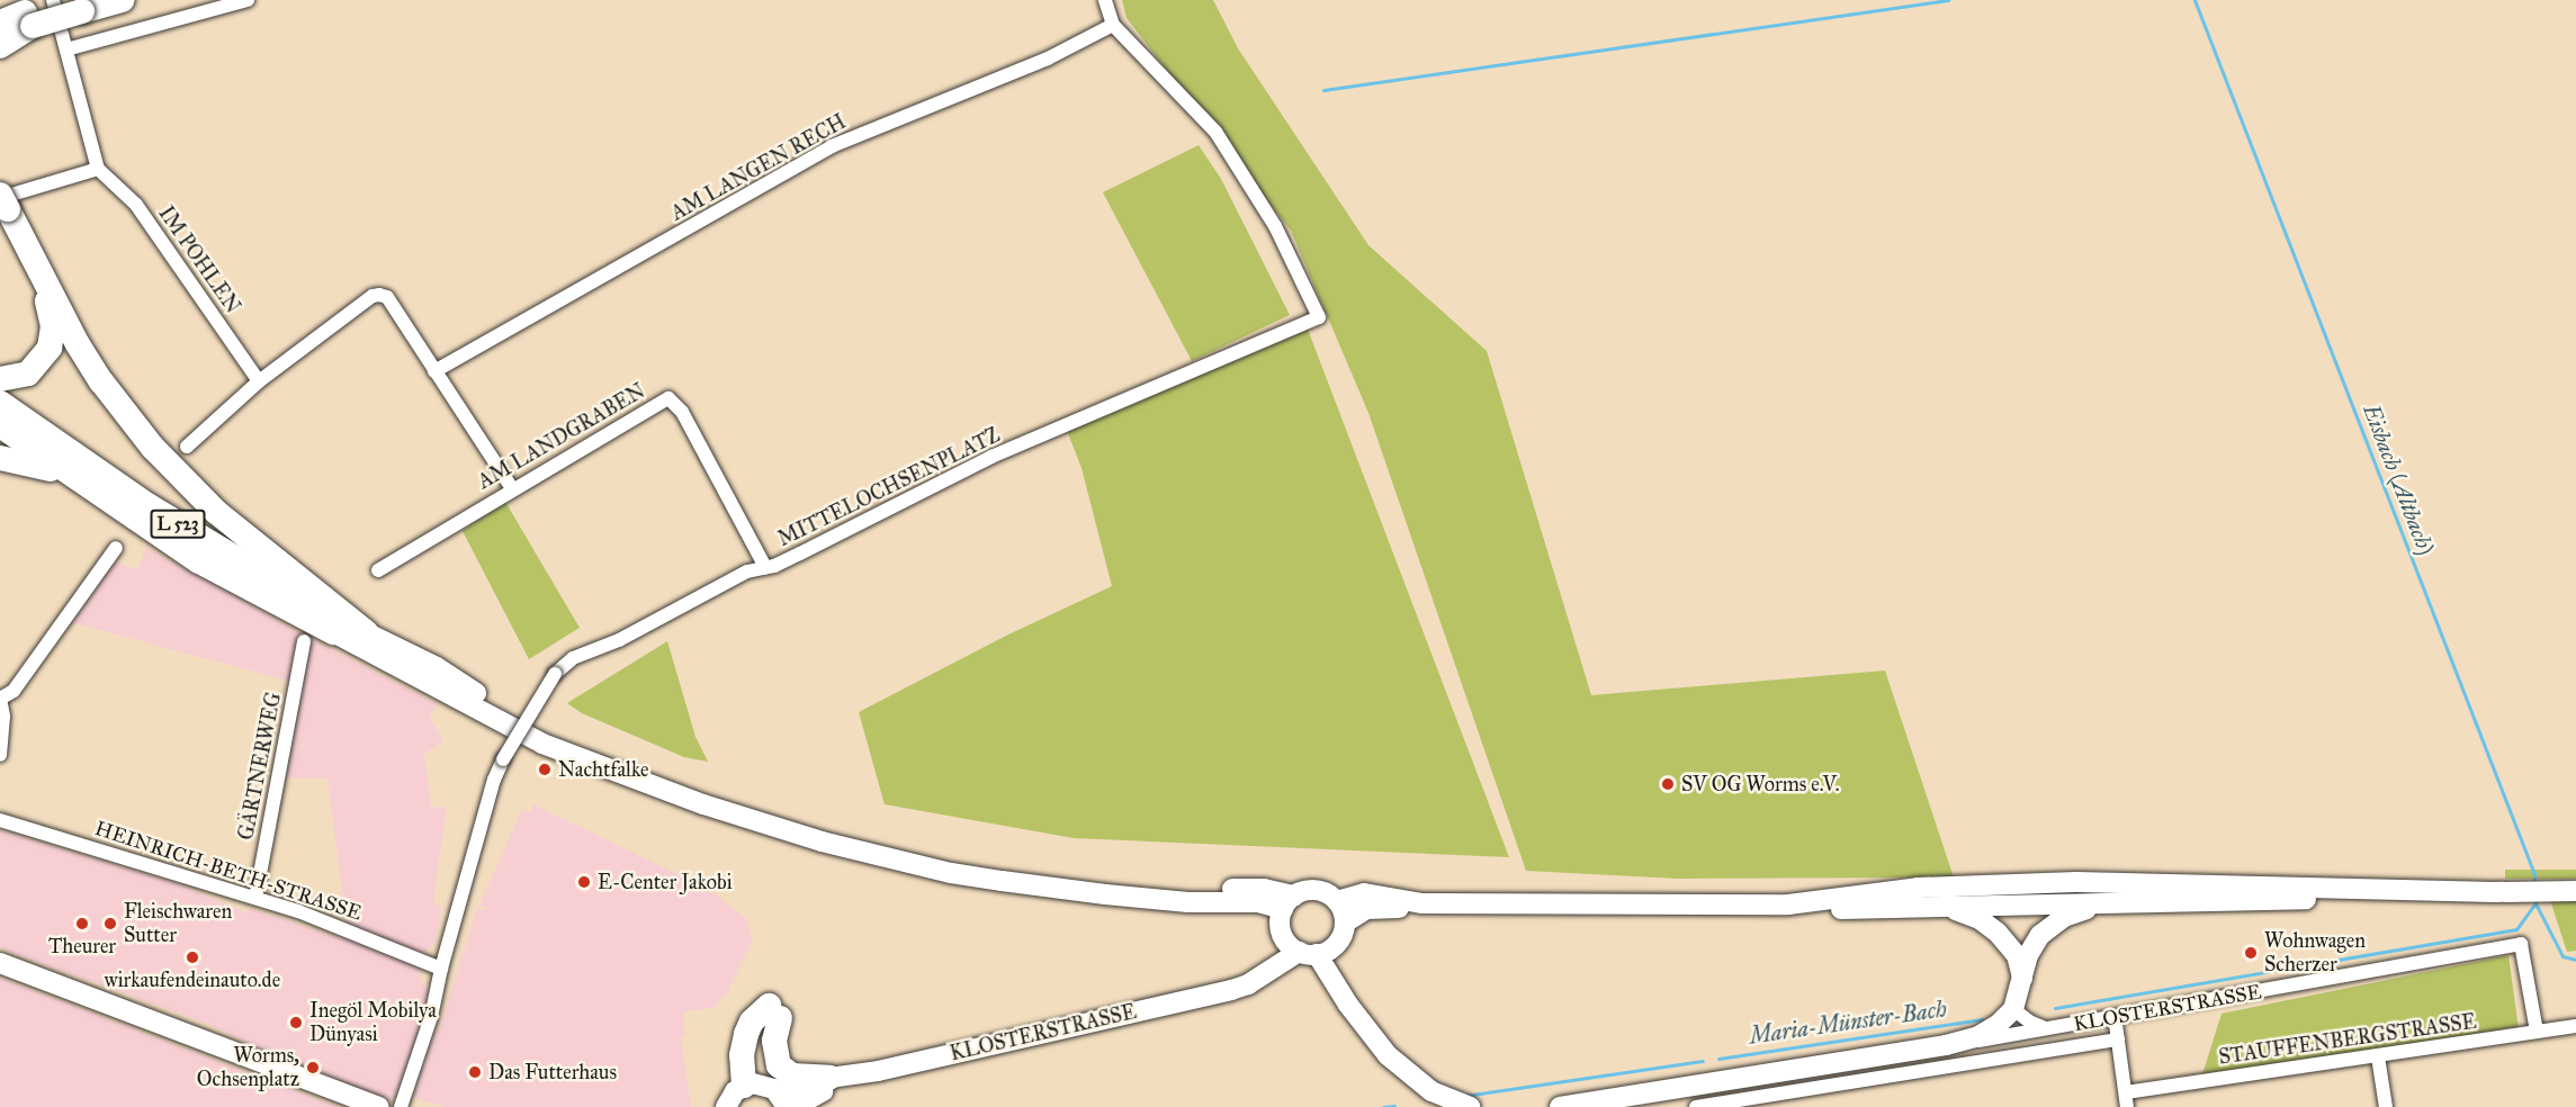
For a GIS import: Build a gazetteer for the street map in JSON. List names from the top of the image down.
{
  "streets": {
    "highway": ["L 523"],
    "main road": ["KLOSTERSTRASSE"],
    "street": [
      "AM LANGEN RECH",
      "IM POHLEN",
      "AM LANDGRABEN",
      "MITTELOCHSENPLATZ",
      "GÄRTNERWEG",
      "HEINRICH-BETH-STRASSE",
      "STAUFFENBERGSTRASSE"
    ]
  },
  "crossings": [
    ["AM LANGEN RECH", "MITTELOCHSENPLATZ"],
    ["AM LANDGRABEN", "MITTELOCHSENPLATZ"],
    ["MITTELOCHSENPLATZ", "HEINRICH-BETH-STRASSE"],
    ["L 523", "KLOSTERSTRASSE"],
    ["GÄRTNERWEG", "HEINRICH-BETH-STRASSE"],
    ["KLOSTERSTRASSE", "STAUFFENBERGSTRASSE"]
  ],
  "water": ["Eisbach (Altbach)", "Maria-Münster-Bach"],
  "places": [
    "Nachtfalke",
    "SV OG Worms e.V.",
    "E-Center Jakobi",
    "Theurer",
    "Fleischwaren Sutter",
    "Wohnwagen Scherzer",
    "wirkaufendeinauto.de",
    "Inegöl Mobilya Dünyasi",
    "Worms, Ochsenplatz",
    "Das Futterhaus"
  ]
}
